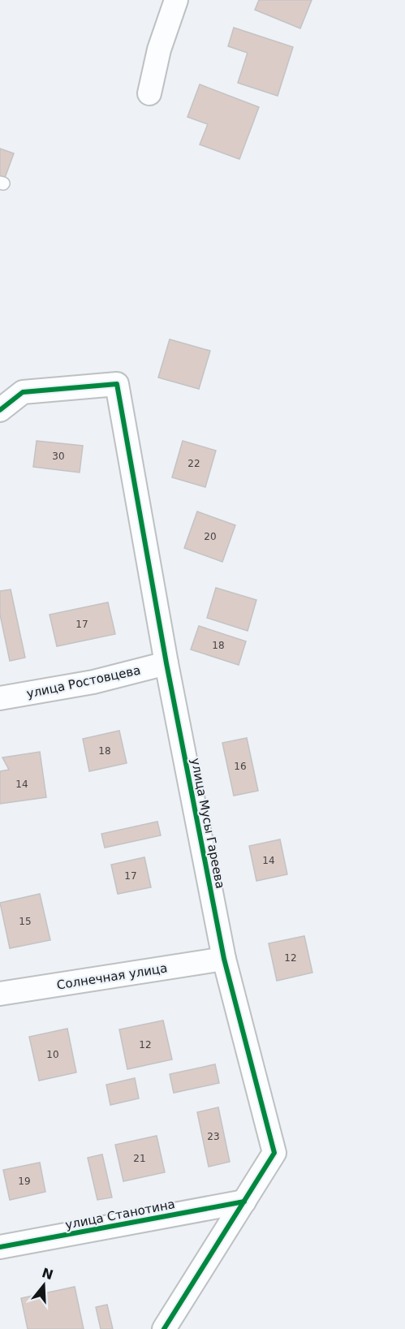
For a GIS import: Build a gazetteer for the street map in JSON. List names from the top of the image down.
{
  "streets": {
    "street": [
      "улица Ростовцева",
      "улица Мусы Гареева",
      "Солнечная улица",
      "улица Станотина"
    ]
  },
  "crossings": [
    ["улица Ростовцева", "улица Мусы Гареева"],
    ["улица Мусы Гареева", "Солнечная улица"],
    ["улица Мусы Гареева", "улица Станотина"]
  ],
  "house_numbers": [
    "30",
    "22",
    "20",
    "17",
    "18",
    "18",
    "16",
    "14",
    "14",
    "17",
    "15",
    "12",
    "12",
    "10",
    "23",
    "21",
    "19"
  ],
  "north": "top"
}
